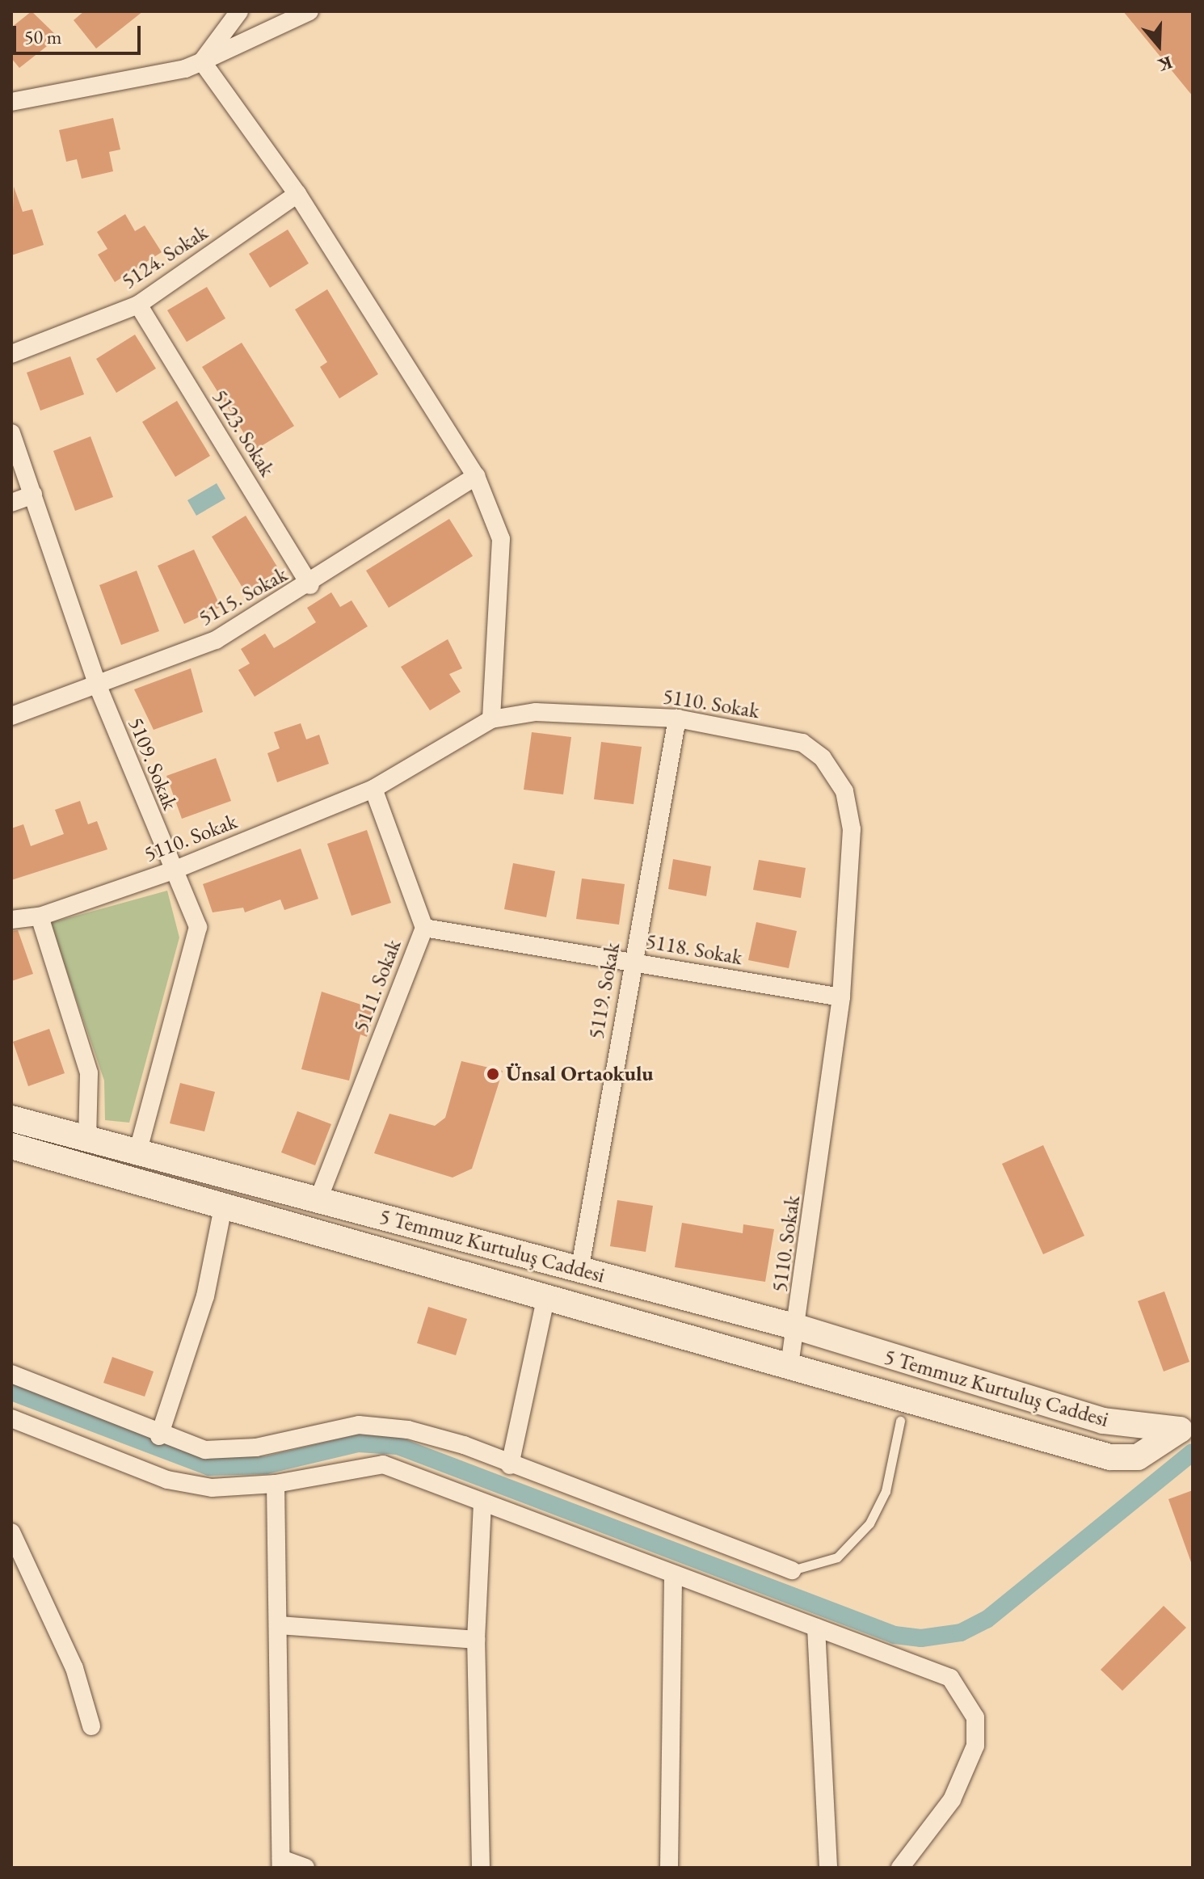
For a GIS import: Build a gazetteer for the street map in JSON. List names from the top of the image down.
{
  "streets": {
    "main road": ["5 Temmuz Kurtuluş Caddesi"],
    "street": [
      "5124. Sokak",
      "5123. Sokak",
      "5115. Sokak",
      "5110. Sokak",
      "5109. Sokak",
      "5118. Sokak",
      "5111. Sokak",
      "5119. Sokak"
    ]
  },
  "crossings": [
    ["5124. Sokak", "5123. Sokak"],
    ["5123. Sokak", "5115. Sokak"],
    ["5115. Sokak", "5109. Sokak"],
    ["5110. Sokak", "5109. Sokak"],
    ["5110. Sokak", "5118. Sokak"],
    ["5110. Sokak", "5111. Sokak"],
    ["5110. Sokak", "5119. Sokak"],
    ["5110. Sokak", "5 Temmuz Kurtuluş Caddesi"],
    ["5109. Sokak", "5 Temmuz Kurtuluş Caddesi"],
    ["5118. Sokak", "5111. Sokak"],
    ["5118. Sokak", "5119. Sokak"],
    ["5111. Sokak", "5 Temmuz Kurtuluş Caddesi"],
    ["5119. Sokak", "5 Temmuz Kurtuluş Caddesi"]
  ],
  "places": ["Ünsal Ortaokulu"],
  "scale_bar": "50 m",
  "north": "bottom"
}
